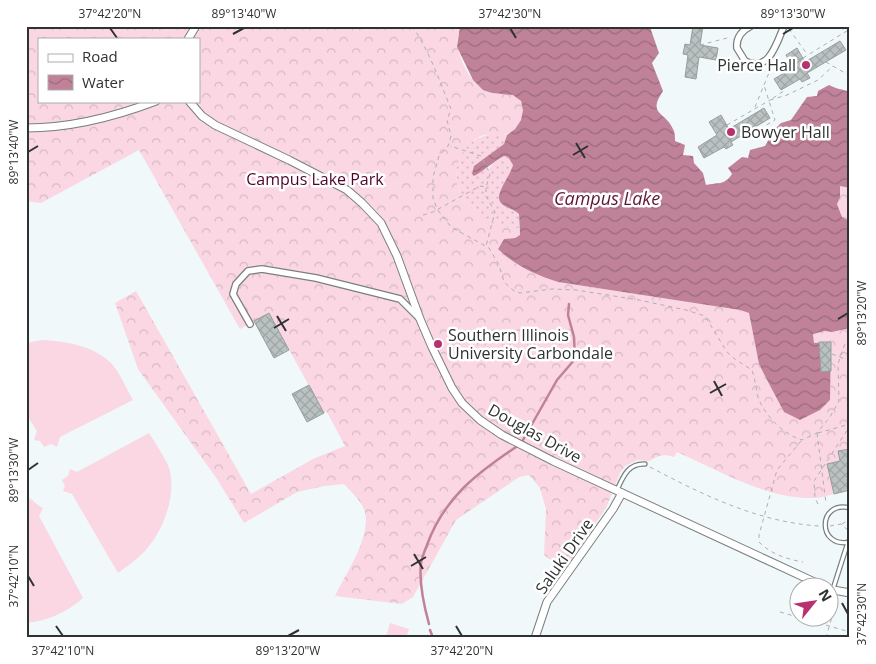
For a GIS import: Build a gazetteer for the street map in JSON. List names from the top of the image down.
{
  "streets": {
    "street": ["Douglas Drive", "Saluki Drive"]
  },
  "crossings": [
    ["Douglas Drive", "Saluki Drive"]
  ],
  "water": ["Campus Lake"],
  "parks": ["Campus Lake Park"],
  "places": ["Pierce Hall", "Bowyer Hall", "Southern Illinois University Carbondale"],
  "legend": ["Road", "Water"],
  "north": "top right",
  "coordinates": [
    "37°42'20\"N",
    "89°13'40\"W",
    "37°42'30\"N",
    "89°13'30\"W",
    "89°13'20\"W",
    "37°42'10\"N"
  ]
}
